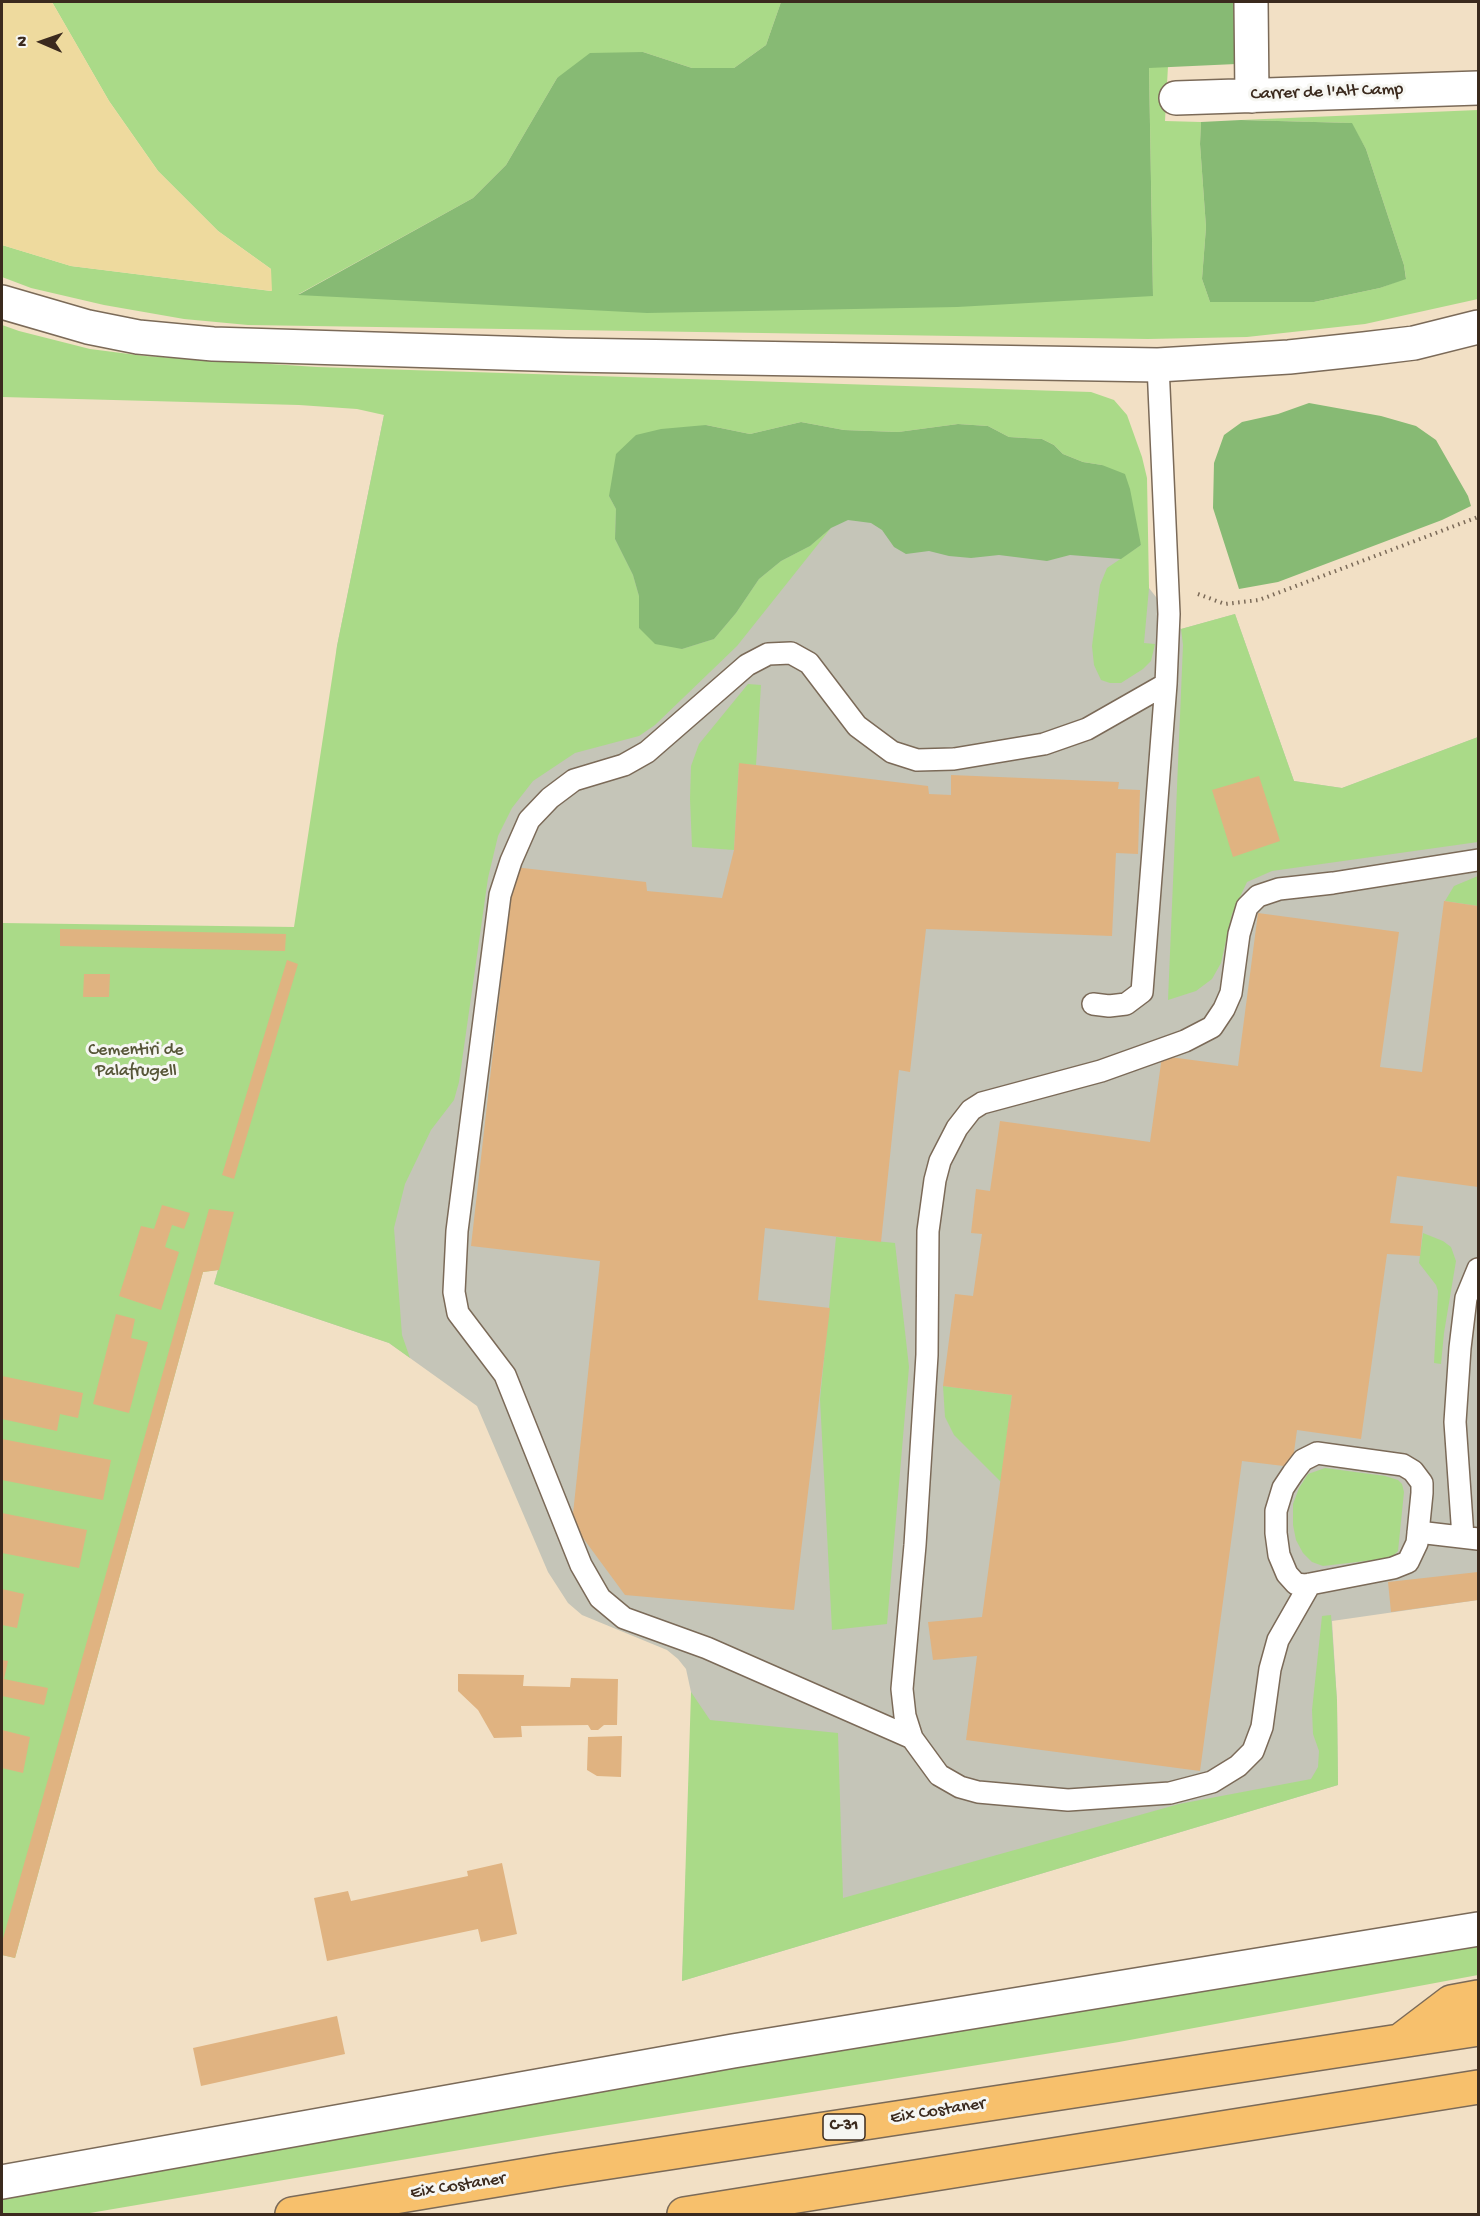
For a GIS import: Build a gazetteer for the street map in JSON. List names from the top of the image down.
{
  "streets": {
    "highway": ["Eix Costaner", "C-31"],
    "street": ["Carrer de l'Alt Camp"]
  },
  "parks": ["Cementiri de Palafrugell"],
  "north": "left"
}
